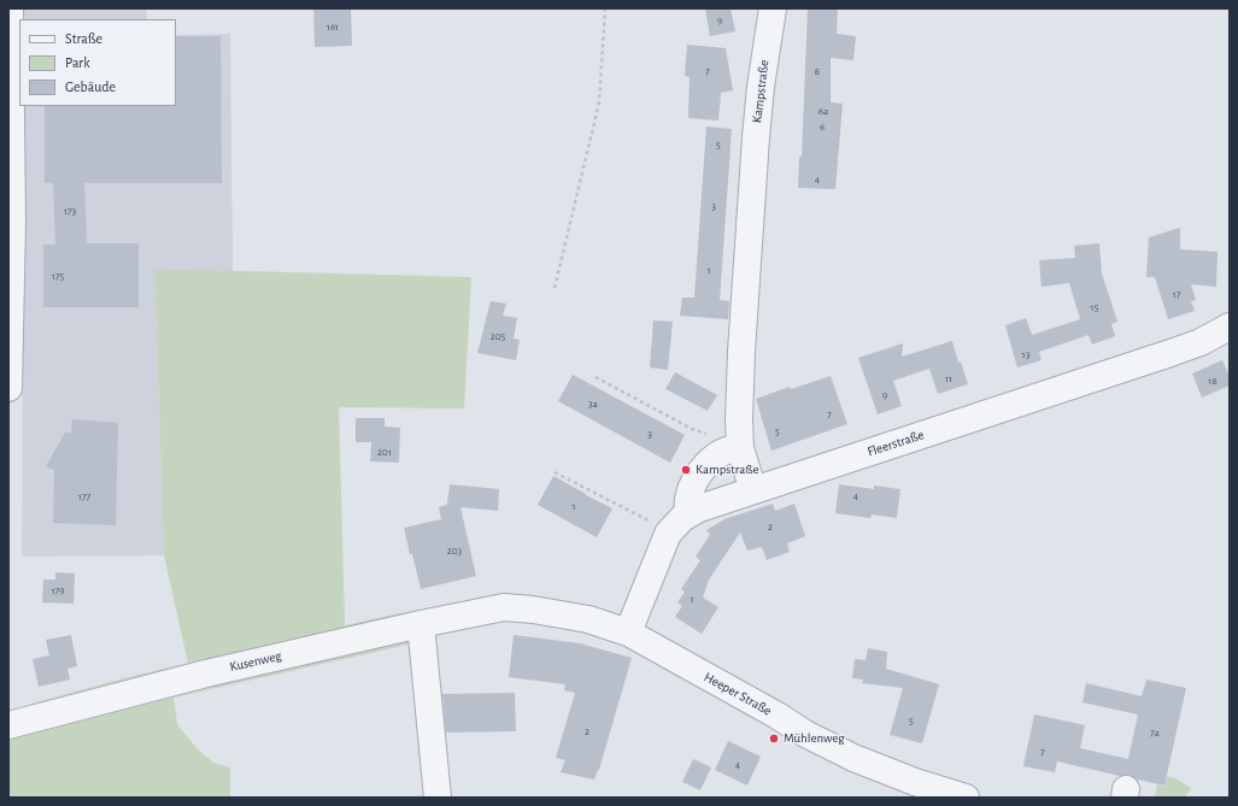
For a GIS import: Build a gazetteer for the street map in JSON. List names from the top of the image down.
{
  "streets": {
    "street": [
      "Kampstraße",
      "Fleerstraße",
      "Kusenweg",
      "Heeper Straße"
    ]
  },
  "crossings": [
    ["Kampstraße", "Fleerstraße"],
    ["Fleerstraße", "Heeper Straße"],
    ["Kusenweg", "Heeper Straße"]
  ],
  "places": ["Kampstraße", "Mühlenweg"],
  "house_numbers": [
    "9",
    "161",
    "7",
    "8",
    "6a",
    "6",
    "5",
    "4",
    "3",
    "173",
    "1",
    "175",
    "17",
    "15",
    "205",
    "13",
    "11",
    "18",
    "9",
    "3a",
    "7",
    "5",
    "3",
    "201",
    "4",
    "177",
    "1",
    "2",
    "203",
    "179",
    "1",
    "5",
    "2",
    "7a",
    "7",
    "4"
  ],
  "legend": ["Straße", "Park", "Gebäude"]
}
